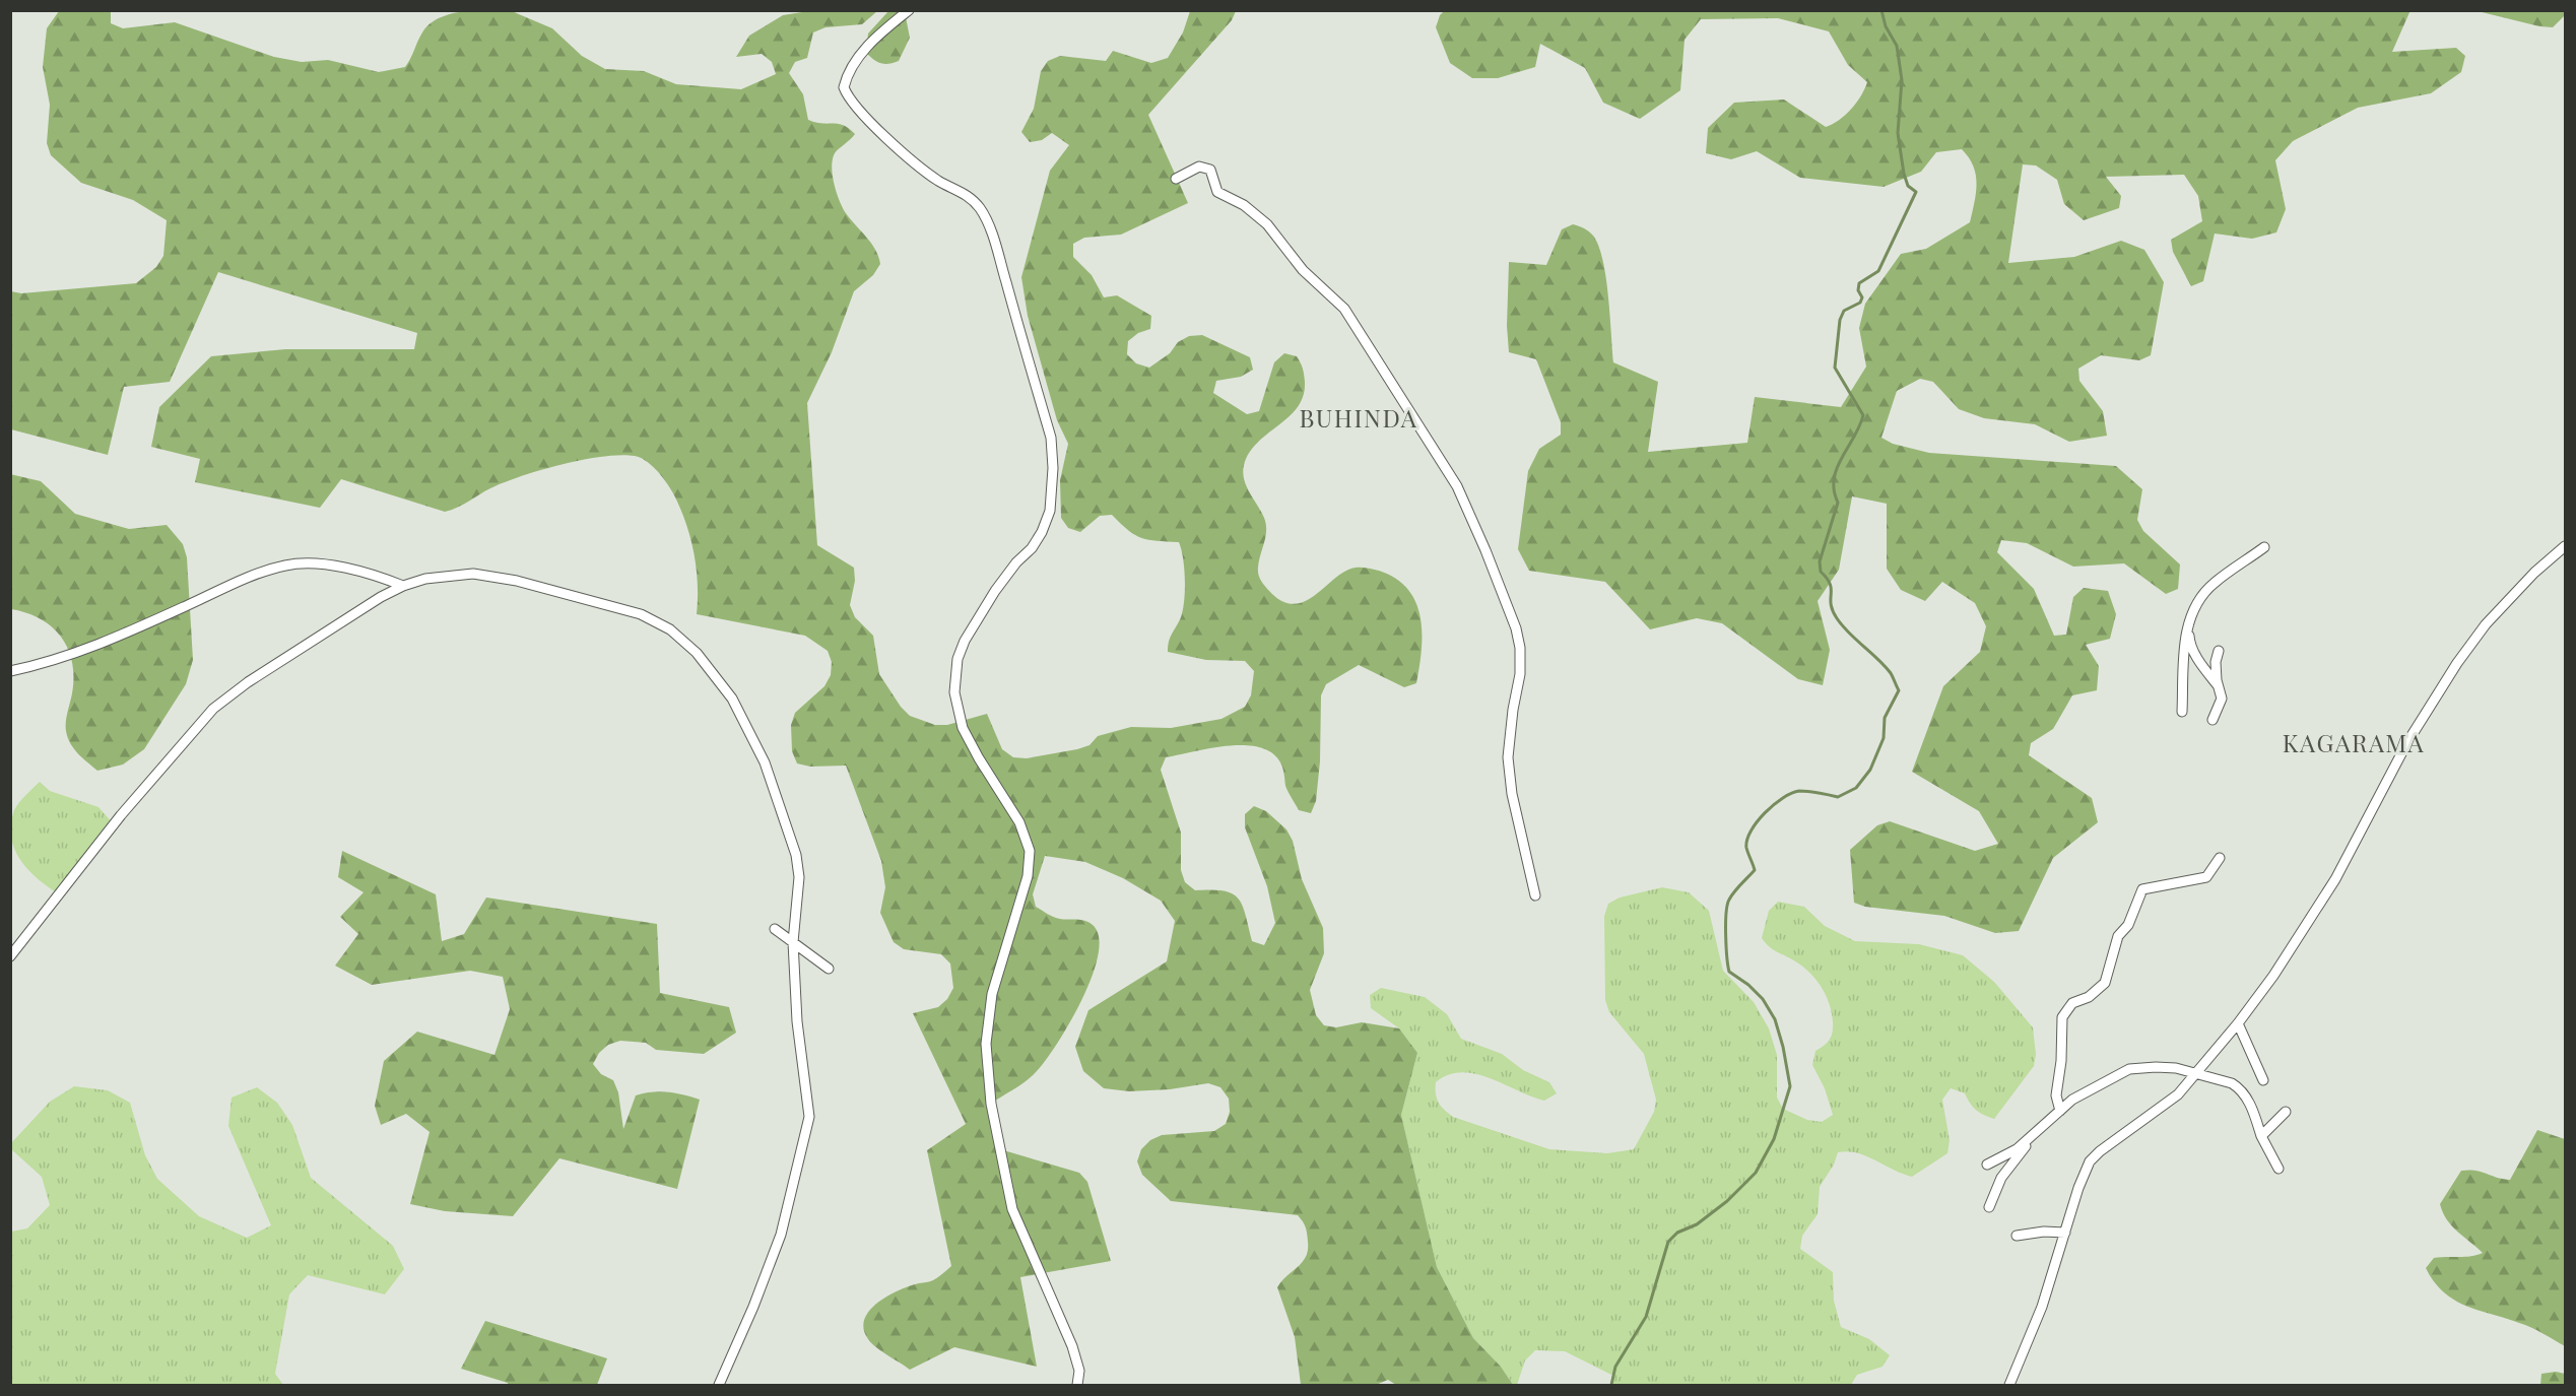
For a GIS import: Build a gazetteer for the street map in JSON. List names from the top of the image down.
{
  "districts": ["BUHINDA", "KAGARAMA"]
}
